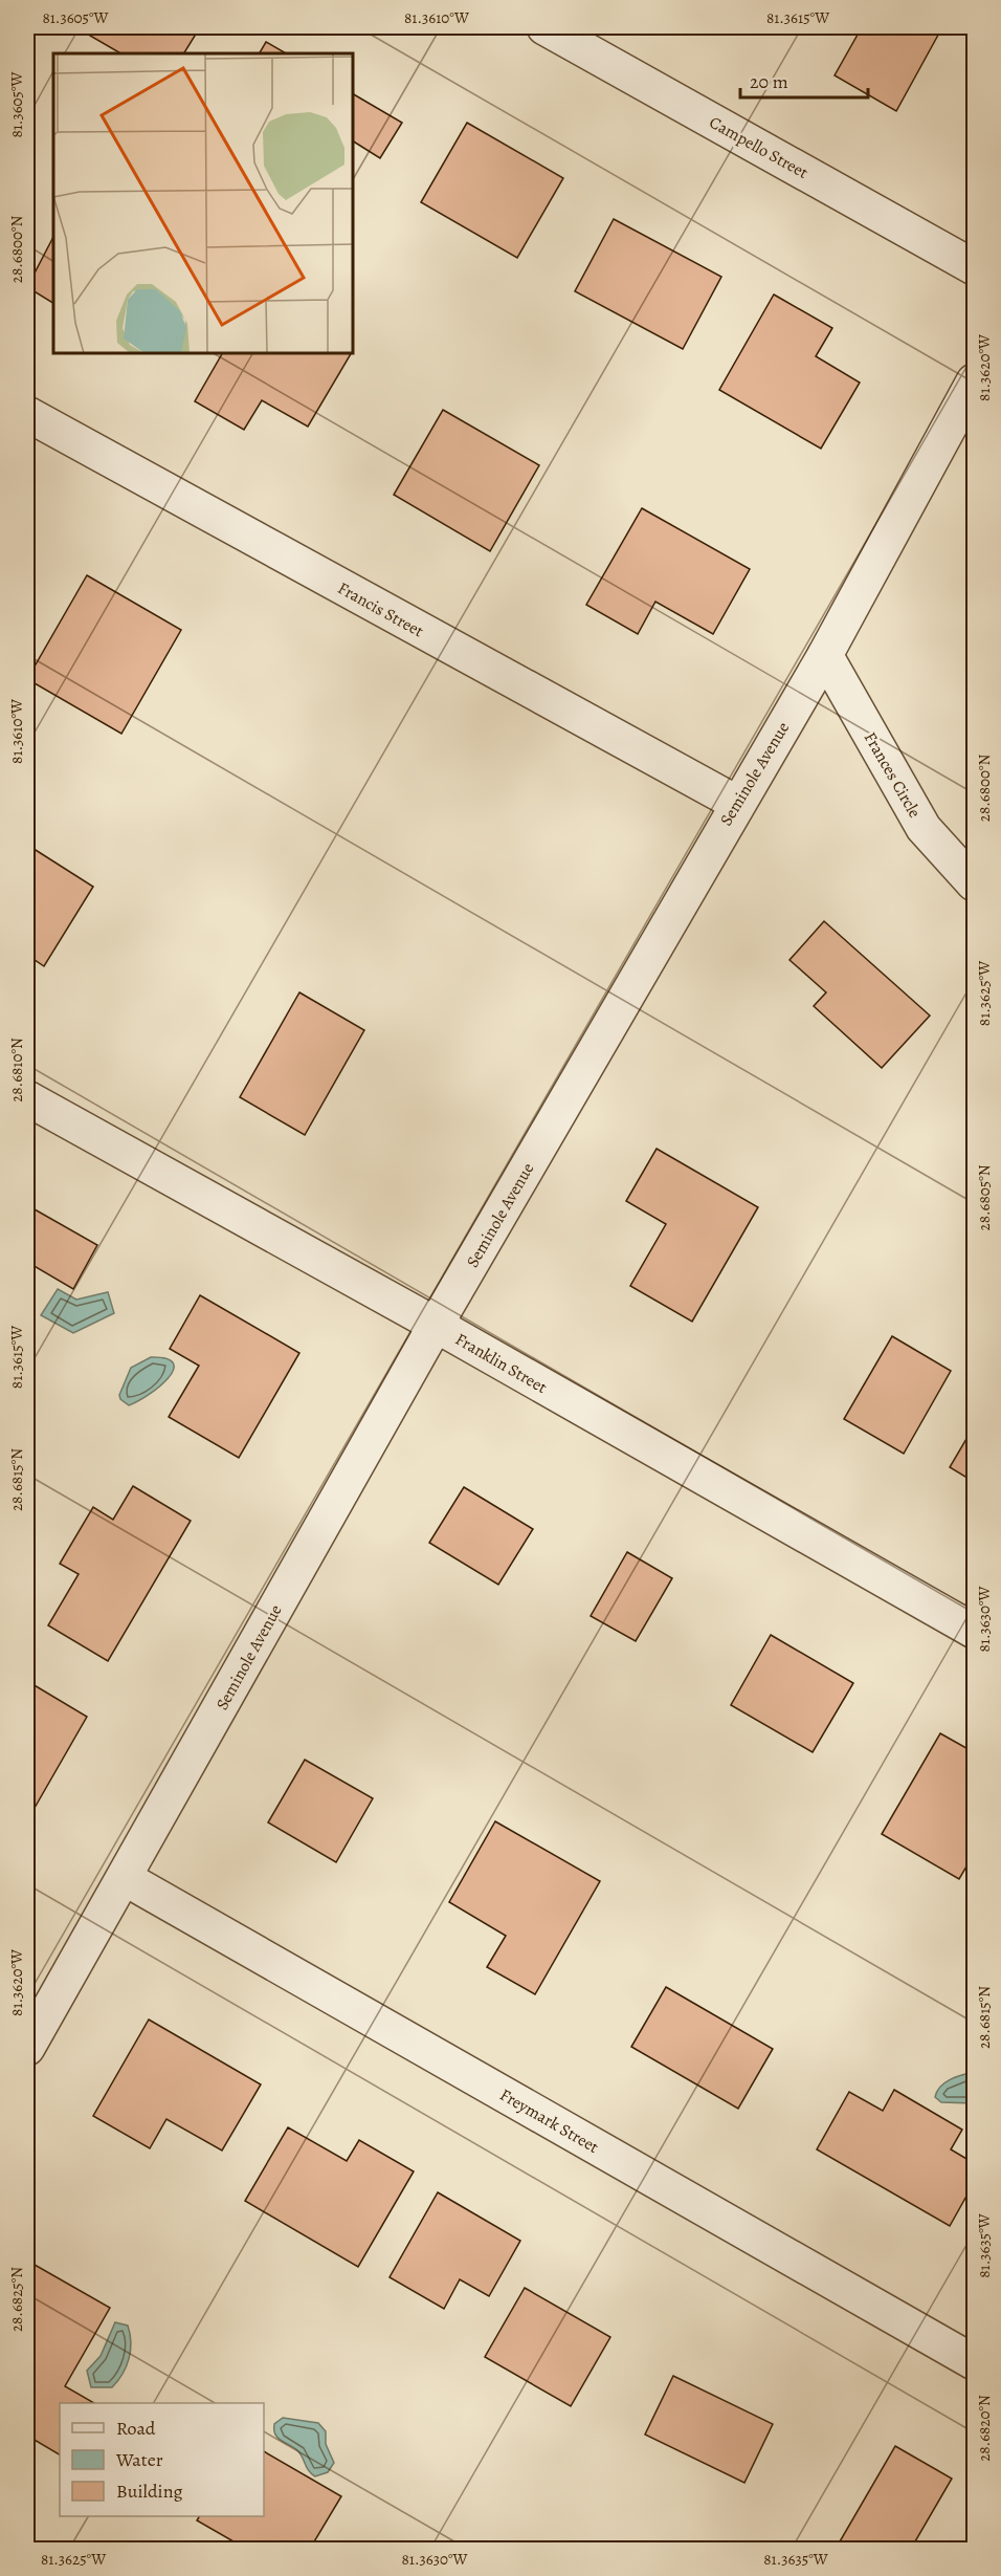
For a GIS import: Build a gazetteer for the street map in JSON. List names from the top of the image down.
{
  "streets": {
    "street": [
      "Campello Street",
      "Francis Street",
      "Seminole Avenue",
      "Frances Circle",
      "Franklin Street",
      "Freymark Street"
    ]
  },
  "crossings": [
    ["Francis Street", "Seminole Avenue"],
    ["Seminole Avenue", "Frances Circle"],
    ["Seminole Avenue", "Franklin Street"],
    ["Seminole Avenue", "Freymark Street"]
  ],
  "legend": ["Road", "Water", "Building"],
  "scale_bar": "20 m",
  "coordinates": [
    "81.3605°W",
    "81.3610°W",
    "81.3615°W",
    "28.6800°N",
    "81.3620°W",
    "81.3625°W",
    "28.6810°N",
    "28.6805°N",
    "28.6815°N",
    "81.3630°W",
    "81.3635°W",
    "28.6825°N",
    "28.6820°N"
  ]
}
